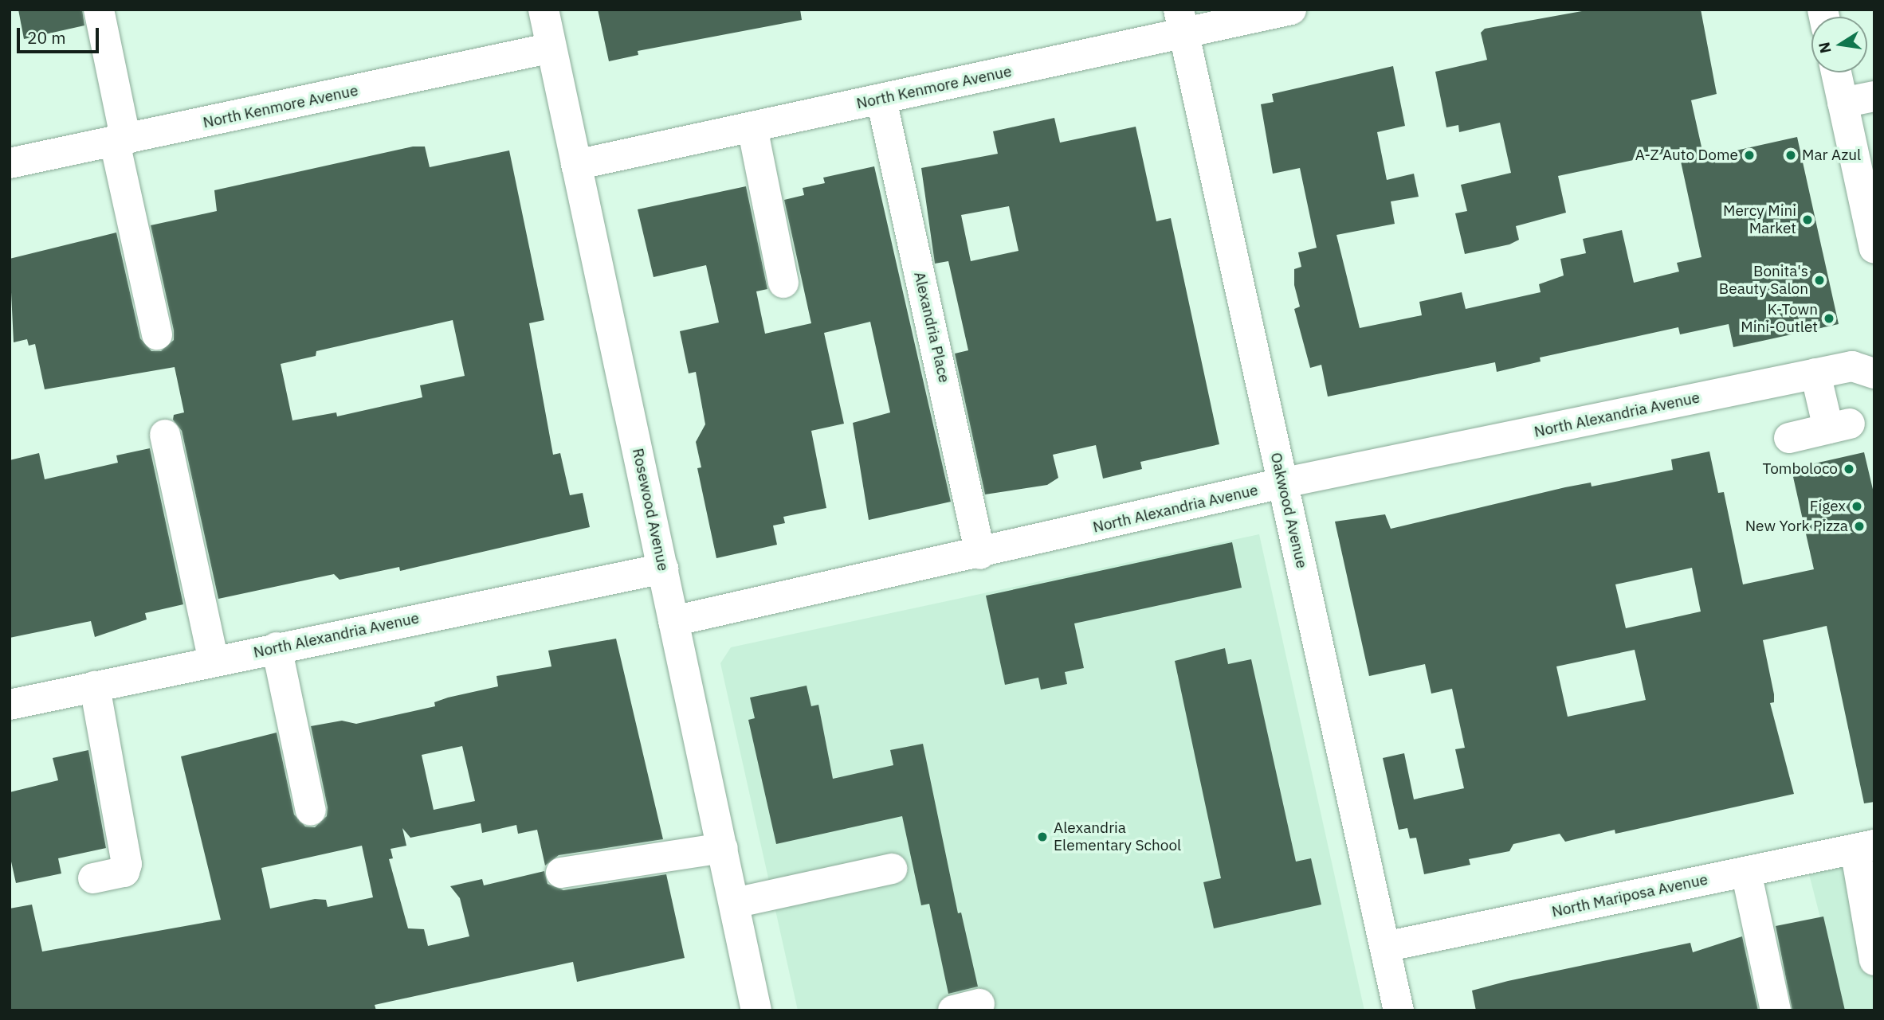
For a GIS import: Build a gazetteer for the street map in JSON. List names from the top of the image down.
{
  "streets": {
    "street": [
      "North Kenmore Avenue",
      "Alexandria Place",
      "North Alexandria Avenue",
      "Rosewood Avenue",
      "Oakwood Avenue",
      "North Mariposa Avenue"
    ]
  },
  "crossings": [
    ["North Kenmore Avenue", "Alexandria Place"],
    ["North Kenmore Avenue", "Rosewood Avenue"],
    ["North Kenmore Avenue", "Oakwood Avenue"],
    ["Alexandria Place", "North Alexandria Avenue"],
    ["North Alexandria Avenue", "Rosewood Avenue"],
    ["North Alexandria Avenue", "Oakwood Avenue"],
    ["Oakwood Avenue", "North Mariposa Avenue"]
  ],
  "places": [
    "A-Z Auto Dome",
    "Mar Azul",
    "Mercy Mini Market",
    "Bonita's Beauty Salon",
    "K-Town Mini-Outlet",
    "Tomboloco",
    "Figex",
    "New York Pizza",
    "Alexandria Elementary School"
  ],
  "scale_bar": "20 m",
  "north": "left"
}
